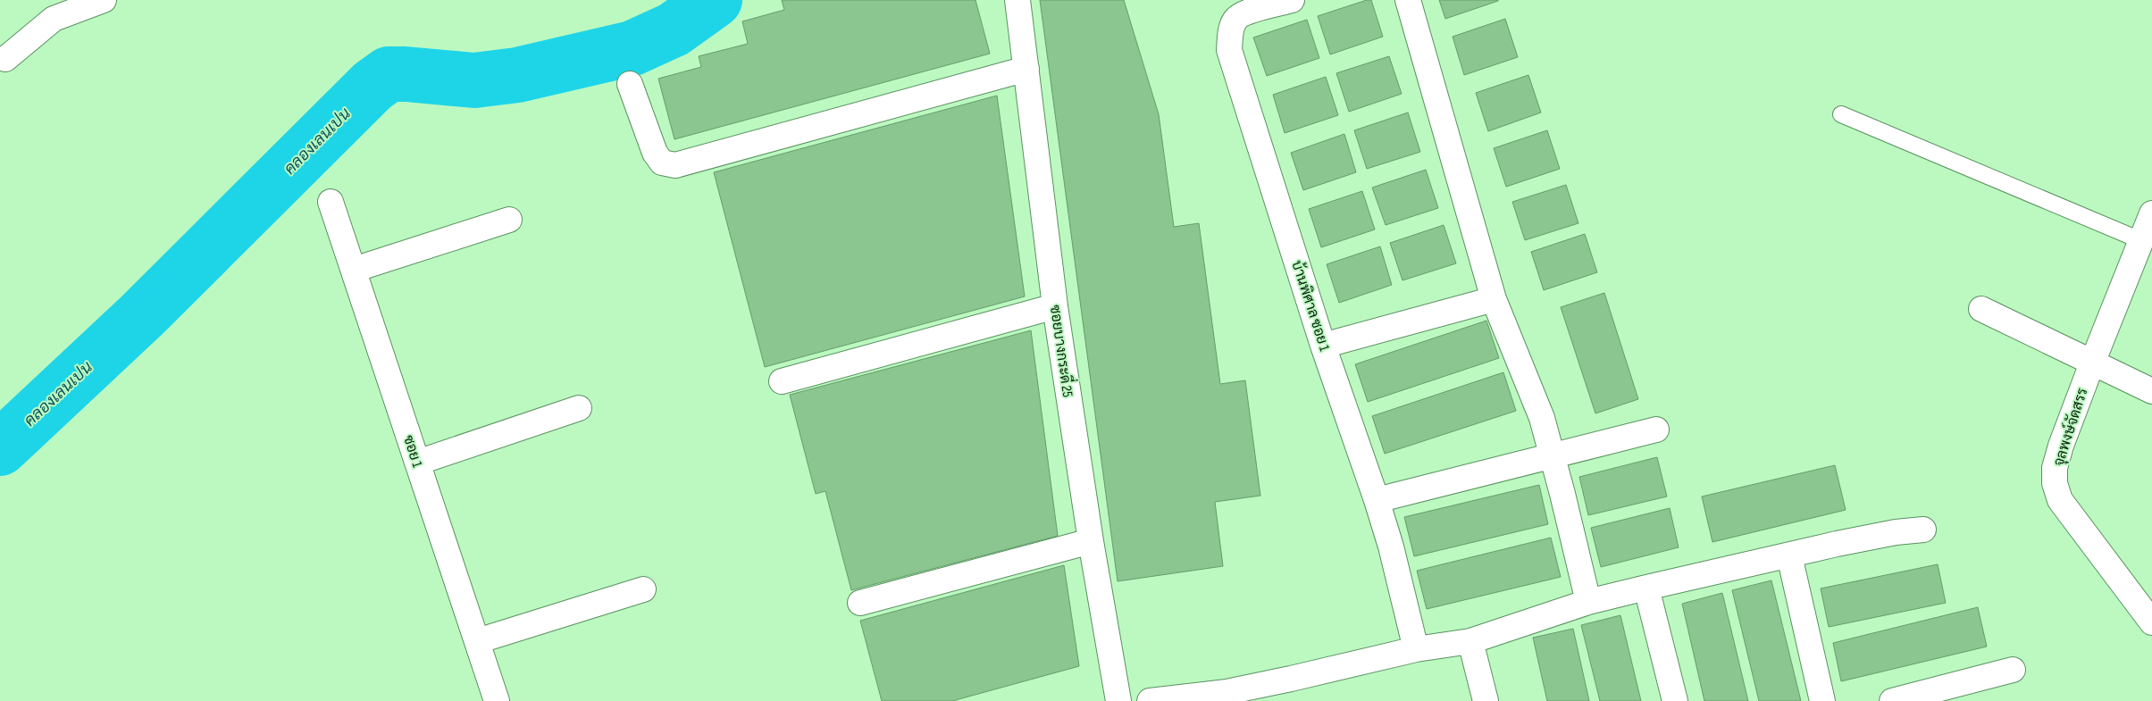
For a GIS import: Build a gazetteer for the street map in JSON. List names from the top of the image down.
{
  "streets": {
    "street": [
      "บ้านพิศาล ซอย 1",
      "ซอยบางกระดี่ 25",
      "จุลพงษ์จัดสรร",
      "ซอย 1"
    ]
  },
  "water": ["คลองเลนเปน"]
}
